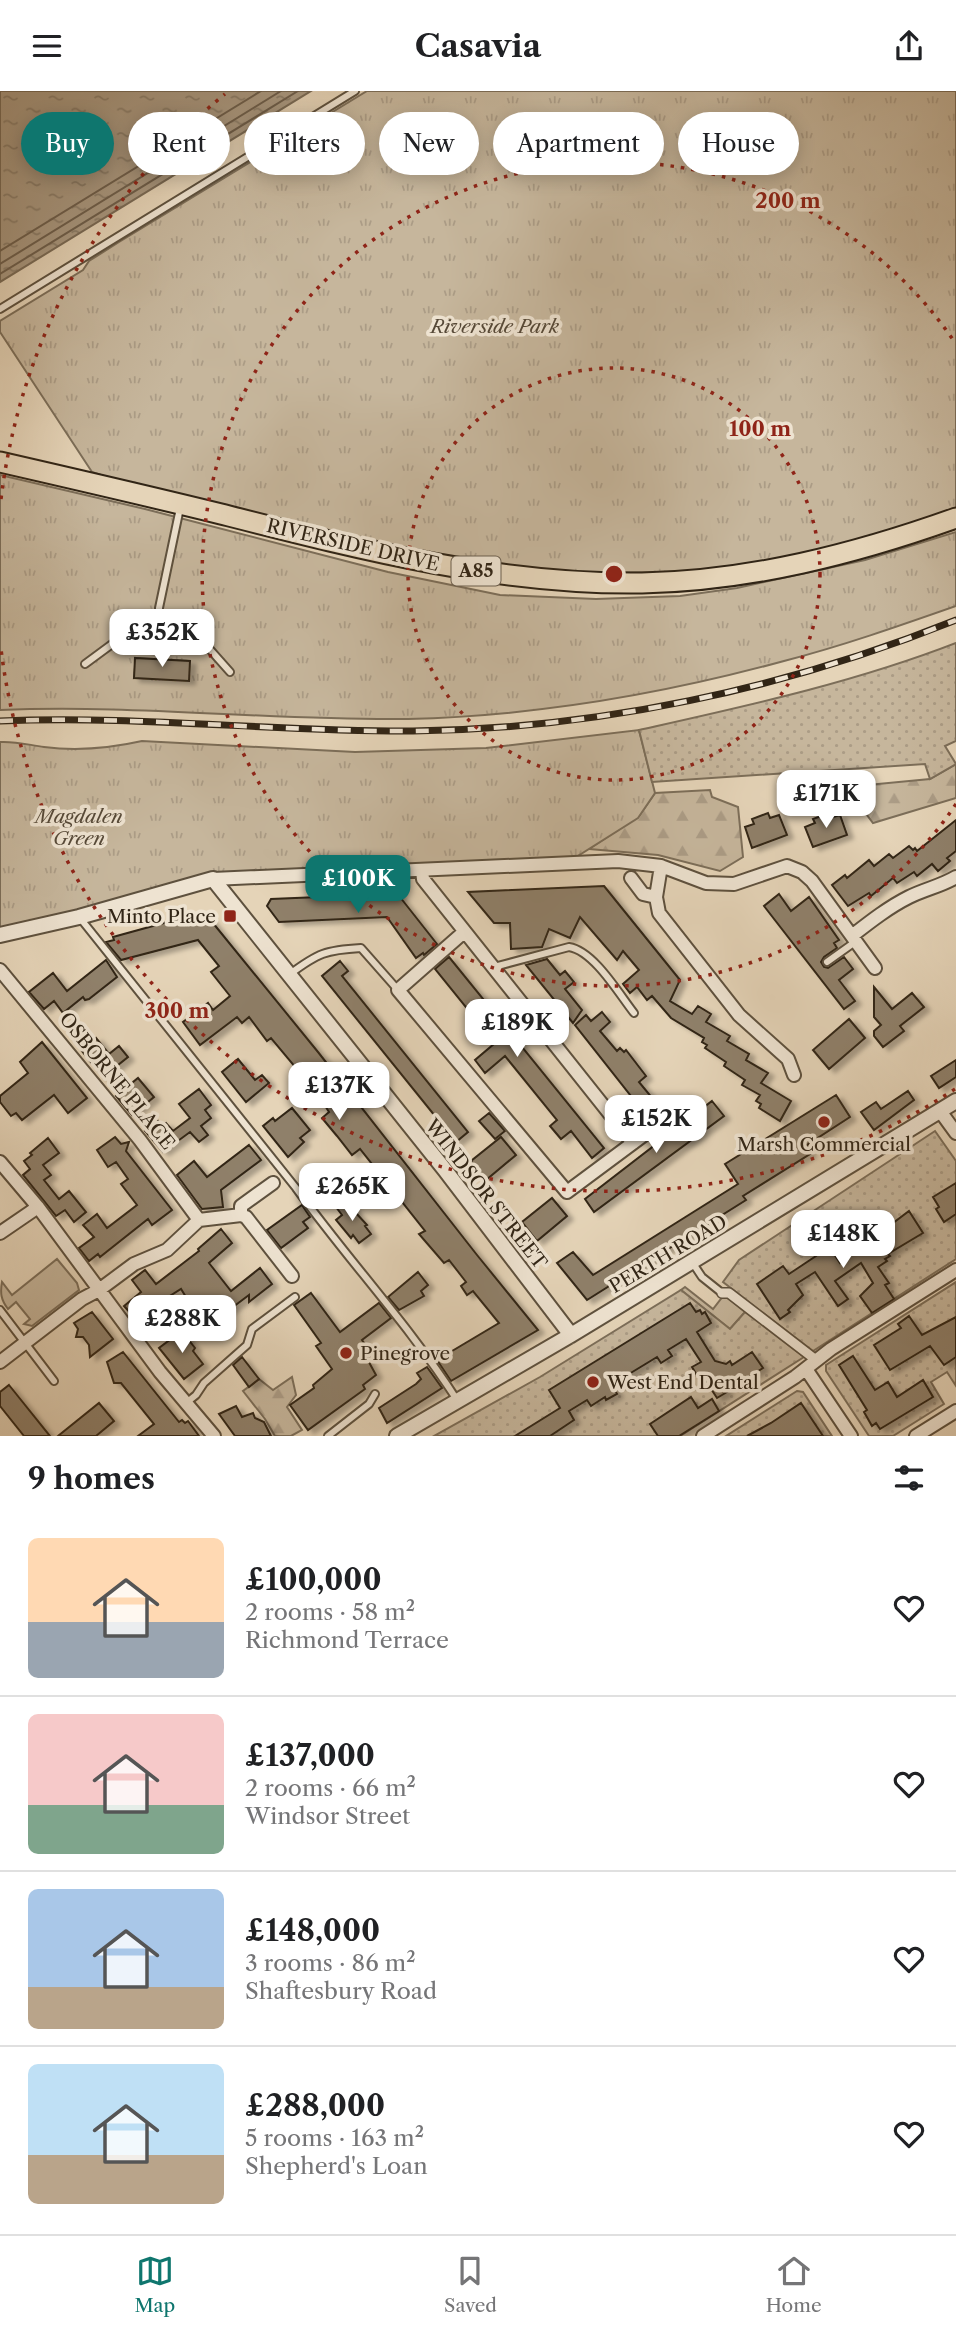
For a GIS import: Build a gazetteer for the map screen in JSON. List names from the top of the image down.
{
  "streets": {
    "main road": ["RIVERSIDE DRIVE", "A85"],
    "street": ["OSBORNE PLACE", "WINDSOR STREET", "PERTH ROAD"]
  },
  "crossings": [
    ["WINDSOR STREET", "PERTH ROAD"]
  ],
  "parks": ["Riverside Park", "Magdalen Green"],
  "places": {
    "transit": ["Minto Place"],
    "other": ["Marsh Commercial", "Pinegrove", "West End Dental"]
  },
  "page": {
    "header": "Casavia",
    "chip": [
      "Buy",
      "Rent",
      "Filters",
      "New",
      "Apartment",
      "House"
    ],
    "price": [
      "£352K",
      "£171K",
      "£100K",
      "£189K",
      "£137K",
      "£152K",
      "£265K",
      "£148K",
      "£288K"
    ],
    "heading": "9 homes",
    "list": [
      {
        "name": "£100,000",
        "note": "2 rooms · 58 m² · Richmond Terrace"
      },
      {
        "name": "£137,000",
        "note": "2 rooms · 66 m² · Windsor Street"
      },
      {
        "name": "£148,000",
        "note": "3 rooms · 86 m² · Shaftesbury Road"
      },
      {
        "name": "£288,000",
        "note": "5 rooms · 163 m² · Shepherd's Loan"
      }
    ],
    "tabs": ["Map", "Saved", "Home"]
  },
  "rings": ["200 m", "100 m", "300 m"]
}
